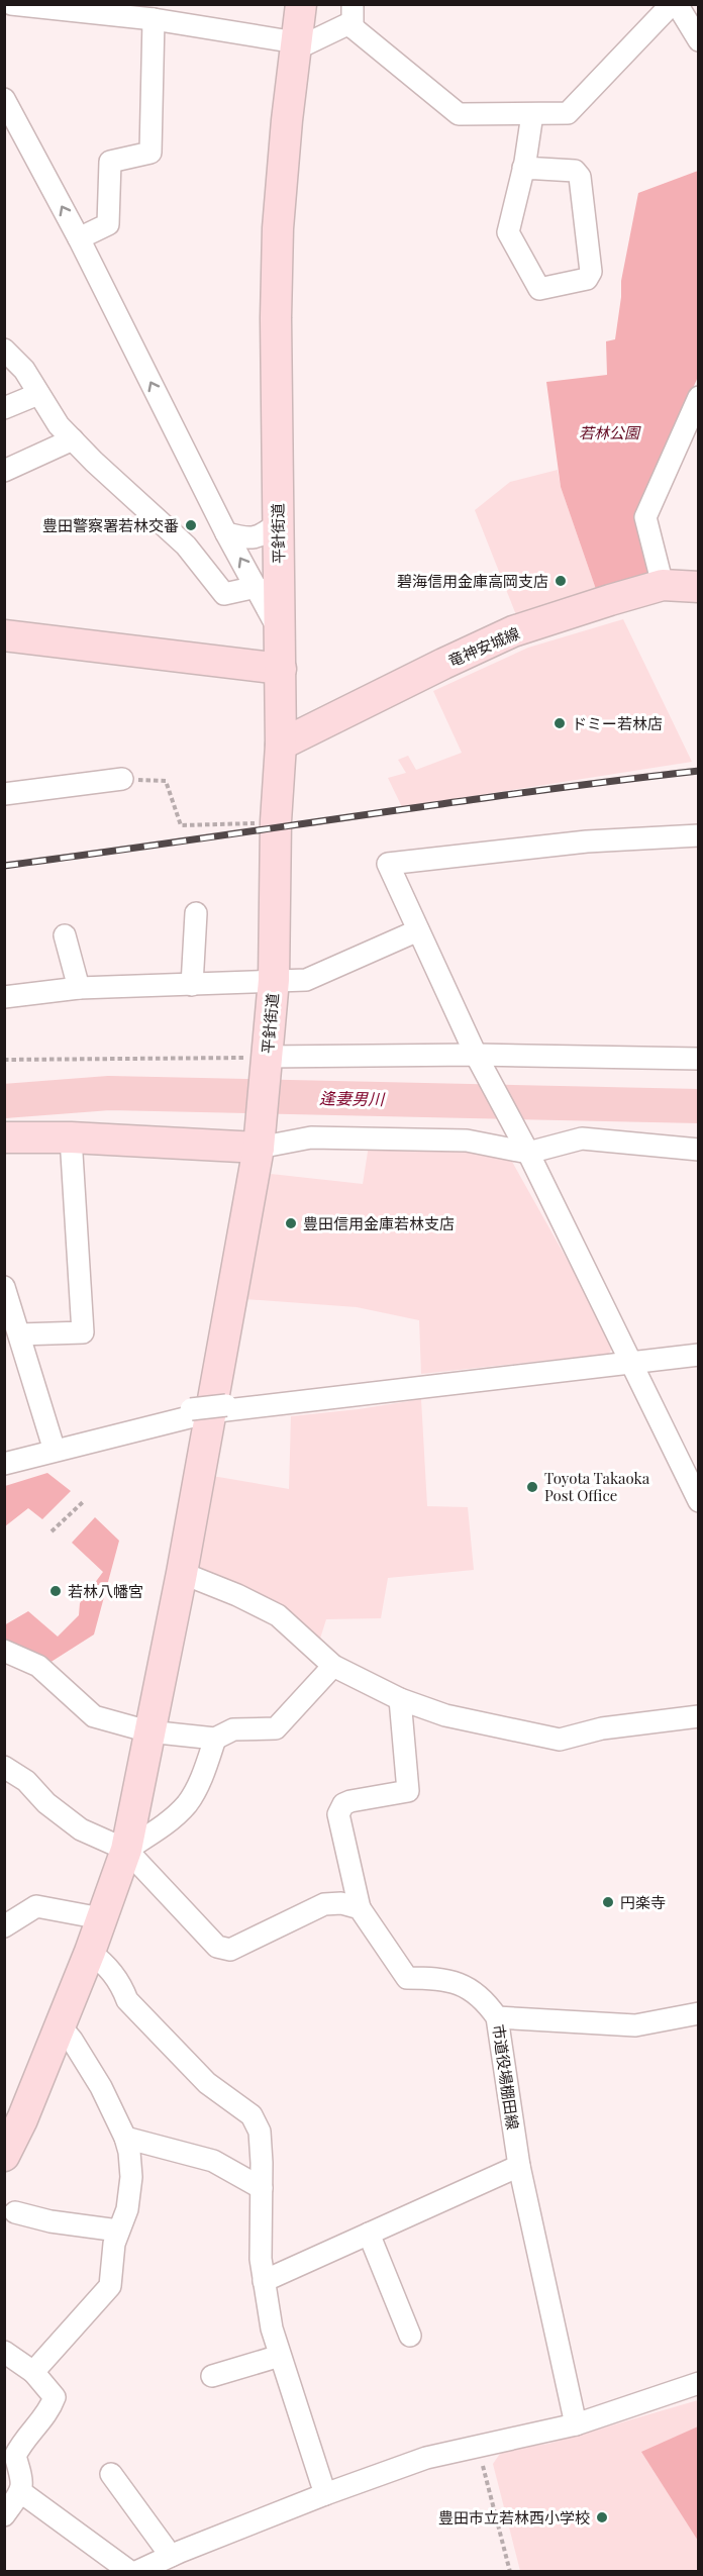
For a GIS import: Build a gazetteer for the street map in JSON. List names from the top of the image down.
{
  "streets": {
    "street": ["平針街道", "竜神安城線", "市道役場棚田線"]
  },
  "crossings": [
    ["平針街道", "竜神安城線"]
  ],
  "water": ["逢妻男川"],
  "parks": ["若林公園"],
  "places": [
    "豊田警察署若林交番",
    "碧海信用金庫高岡支店",
    "ドミー若林店",
    "豊田信用金庫若林支店",
    "Toyota Takaoka Post Office",
    "若林八幡宮",
    "円楽寺",
    "豊田市立若林西小学校"
  ]
}
